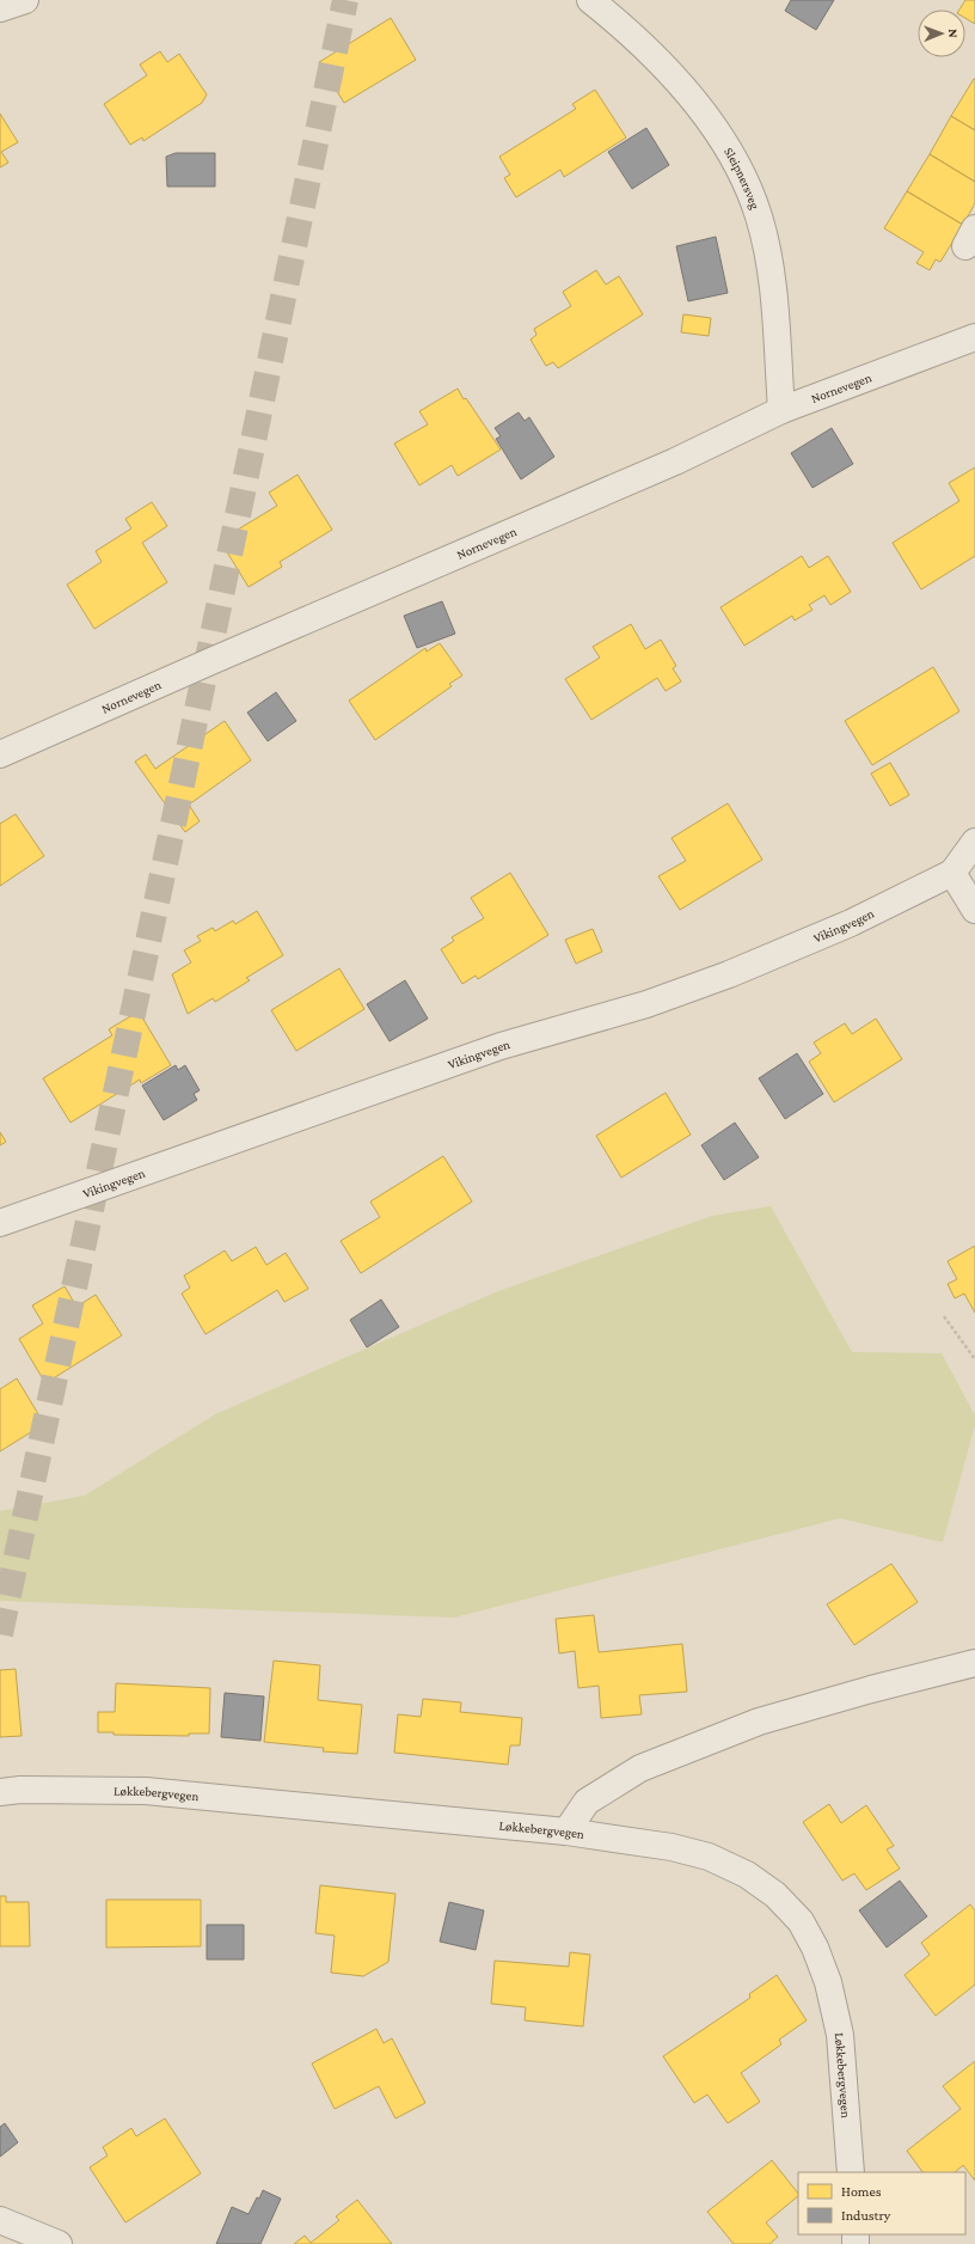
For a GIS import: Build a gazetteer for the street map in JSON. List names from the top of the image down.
{
  "streets": {
    "street": [
      "Sleipnersveg",
      "Nornevegen",
      "Vikingvegen",
      "Løkkebergvegen"
    ]
  },
  "crossings": [
    ["Sleipnersveg", "Nornevegen"]
  ],
  "legend": ["Homes", "Industry"],
  "north": "right"
}
